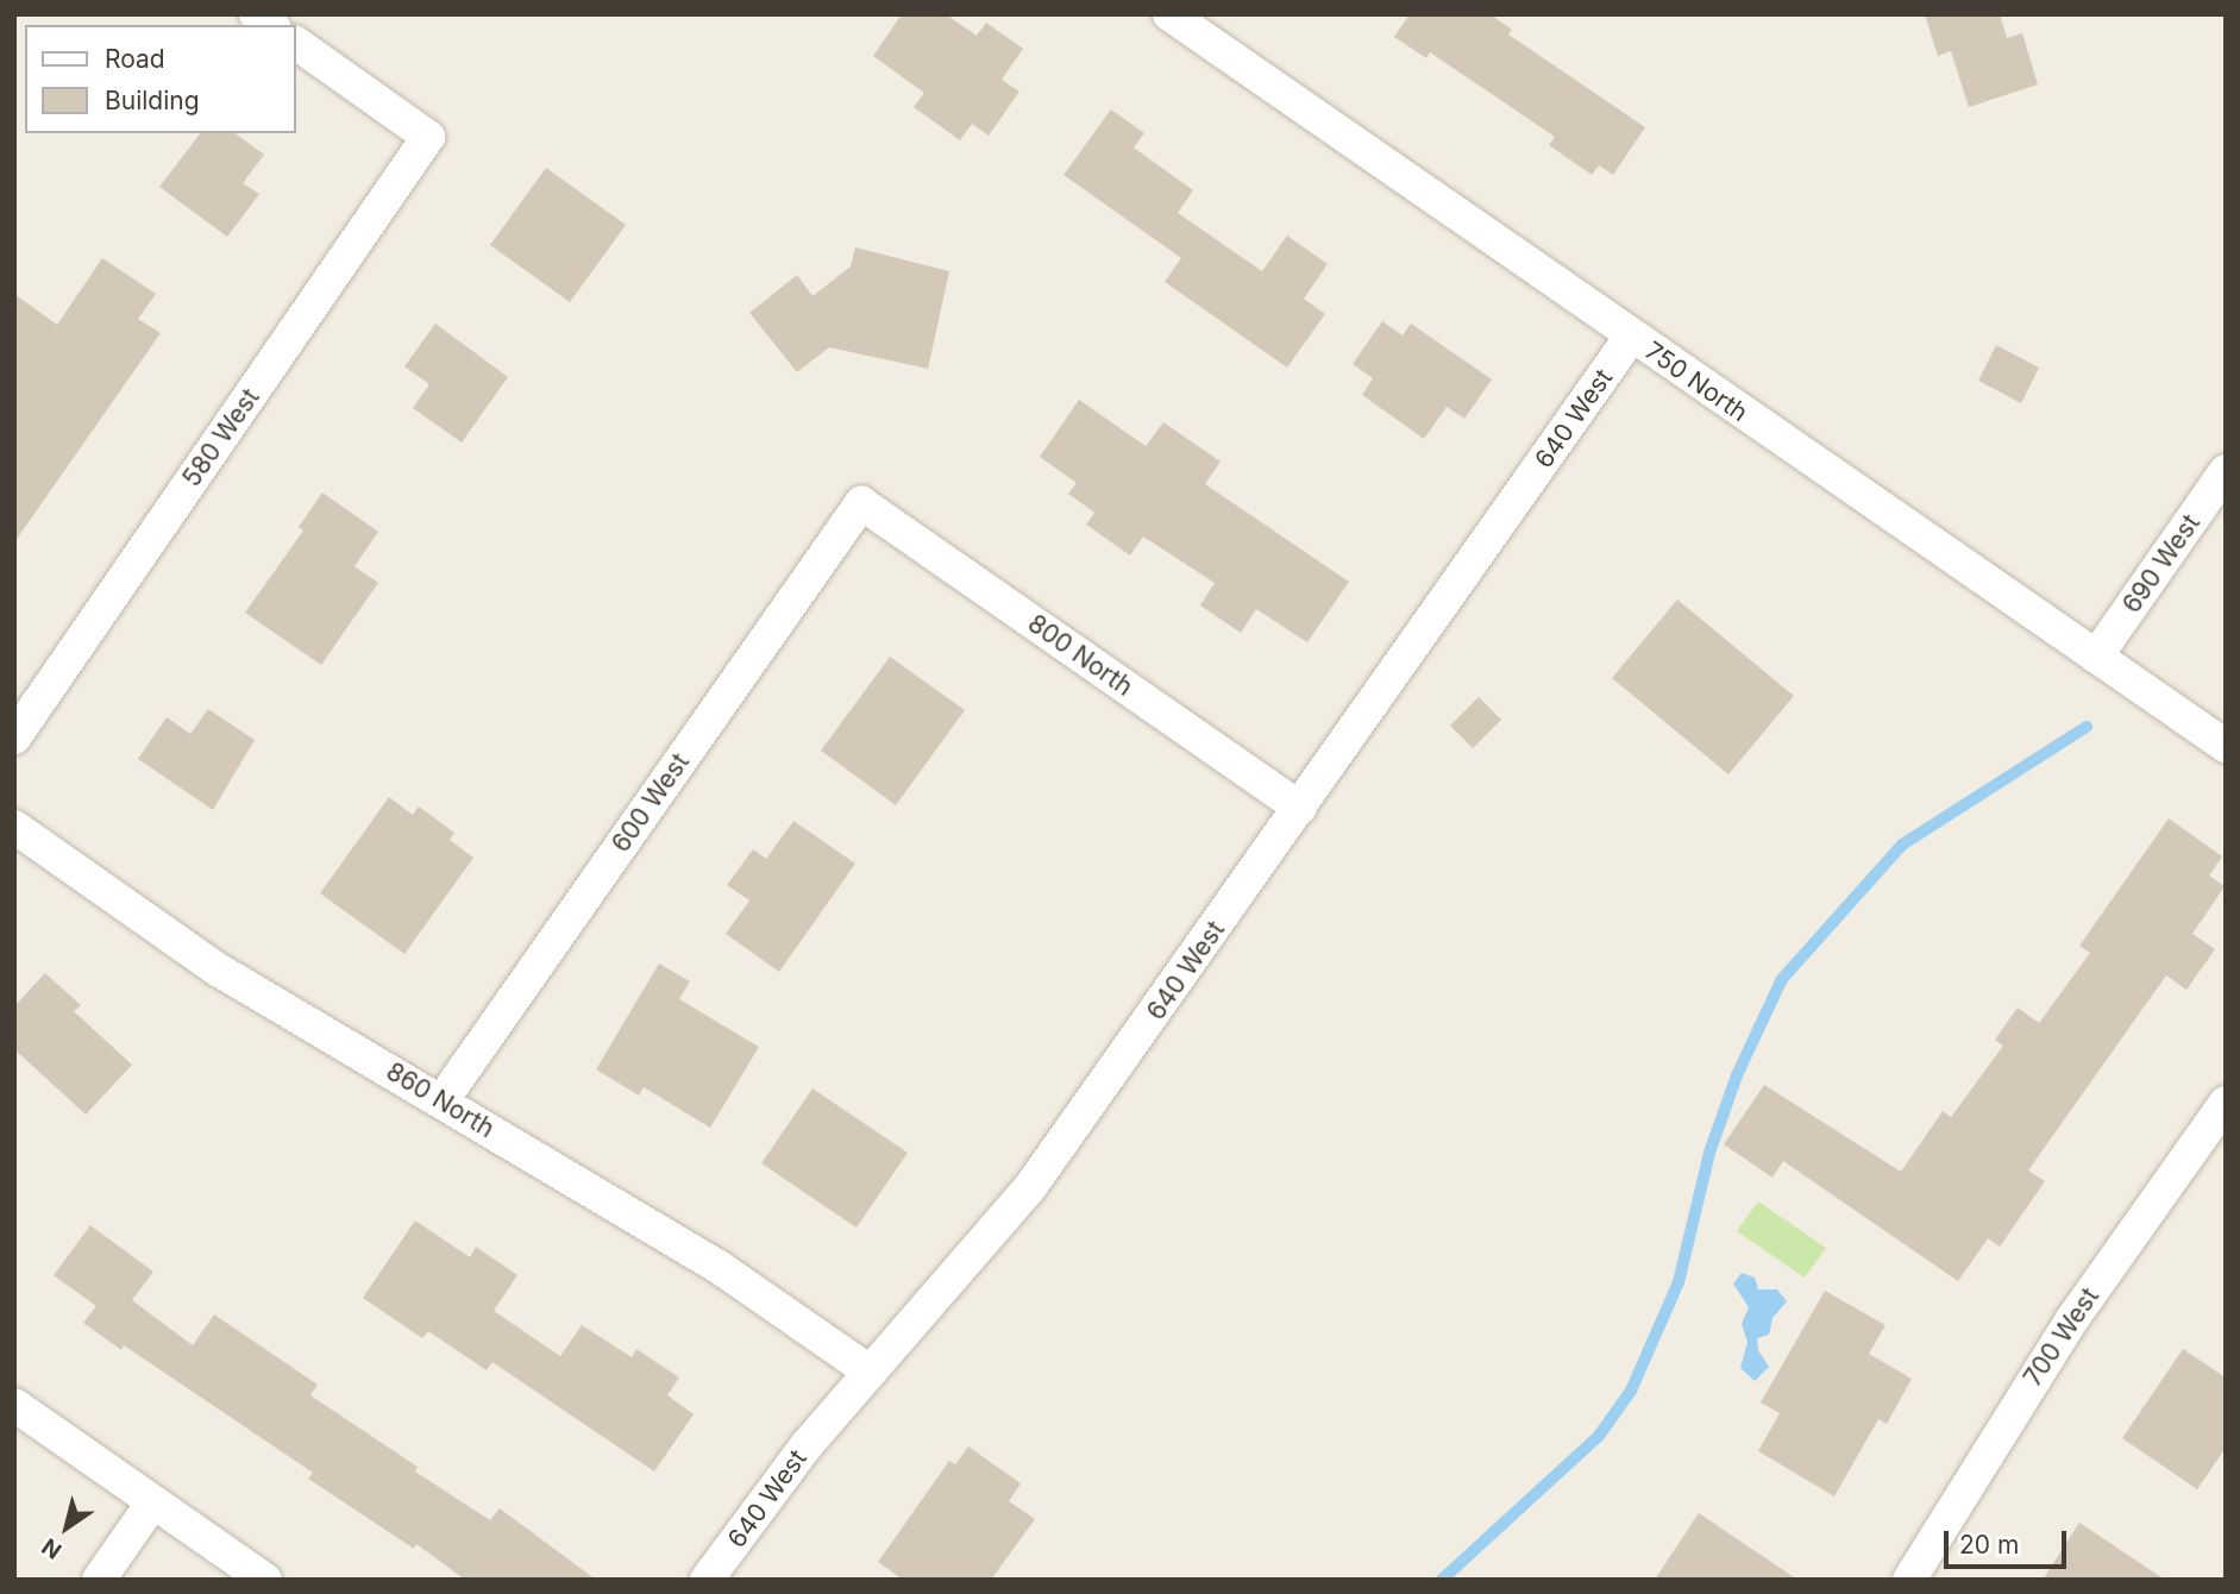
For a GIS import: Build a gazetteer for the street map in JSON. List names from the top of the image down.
{
  "streets": {
    "street": [
      "750 North",
      "640 West",
      "580 West",
      "690 West",
      "800 North",
      "600 West",
      "860 North",
      "700 West"
    ]
  },
  "crossings": [
    ["750 North", "640 West"],
    ["750 North", "690 West"],
    ["640 West", "800 North"],
    ["640 West", "860 North"],
    ["800 North", "600 West"],
    ["600 West", "860 North"]
  ],
  "legend": ["Road", "Building"],
  "scale_bar": "20 m",
  "north": "bottom left"
}
